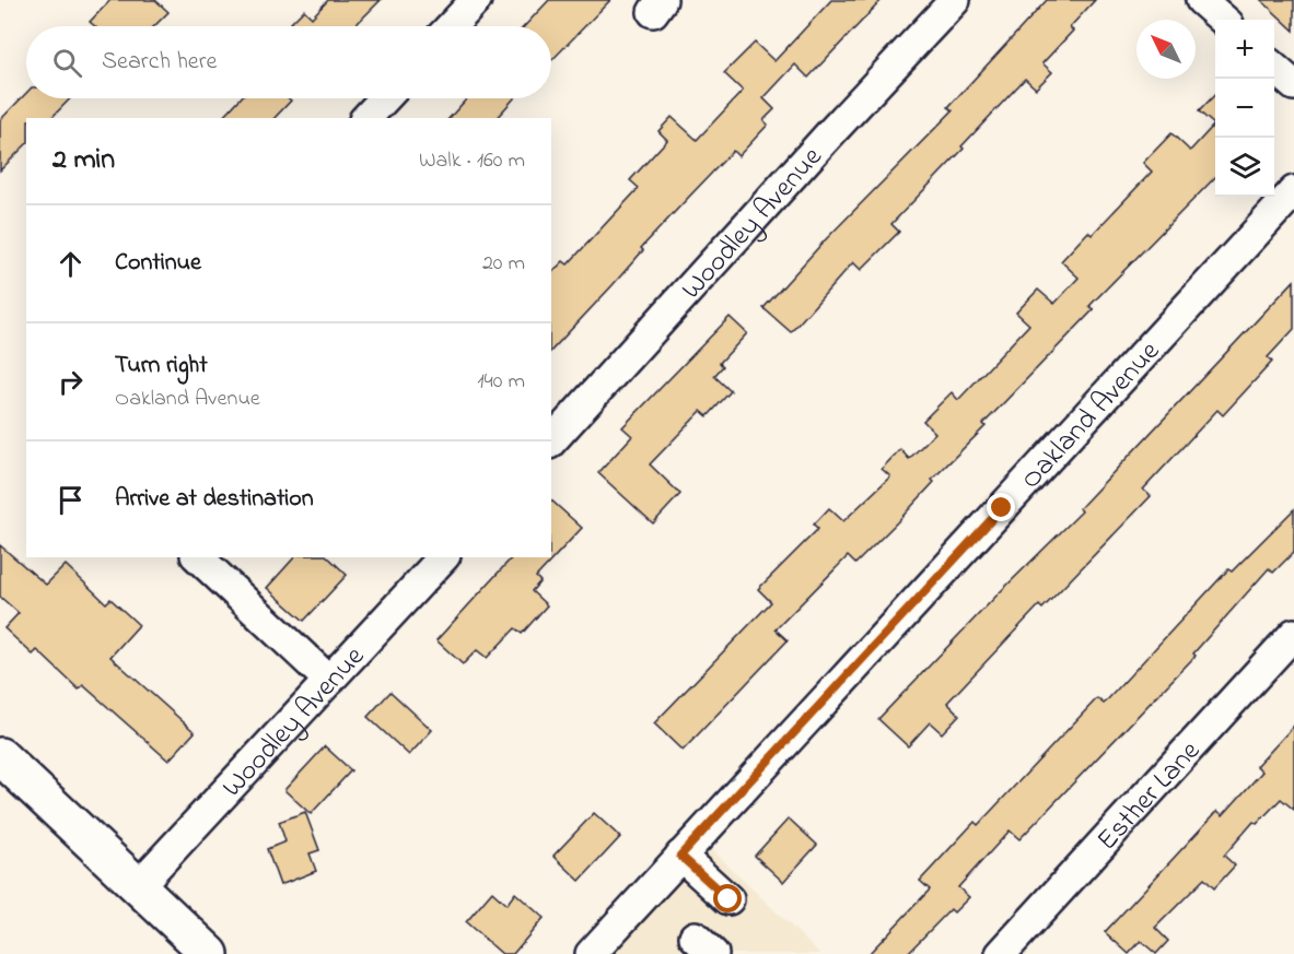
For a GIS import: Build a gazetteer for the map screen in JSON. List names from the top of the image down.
{
  "streets": {
    "street": ["Woodley Avenue", "Oakland Avenue", "Esther Lane"]
  },
  "north": "top left",
  "page": {
    "map_buttons": ["+", "−"],
    "search": "Search here",
    "heading": ["2 min", "Walk · 160 m"],
    "list": [
      ["Continue", "20 m"],
      ["Turn right", "Oakland Avenue", "140 m"],
      "Arrive at destination"
    ]
  }
}
